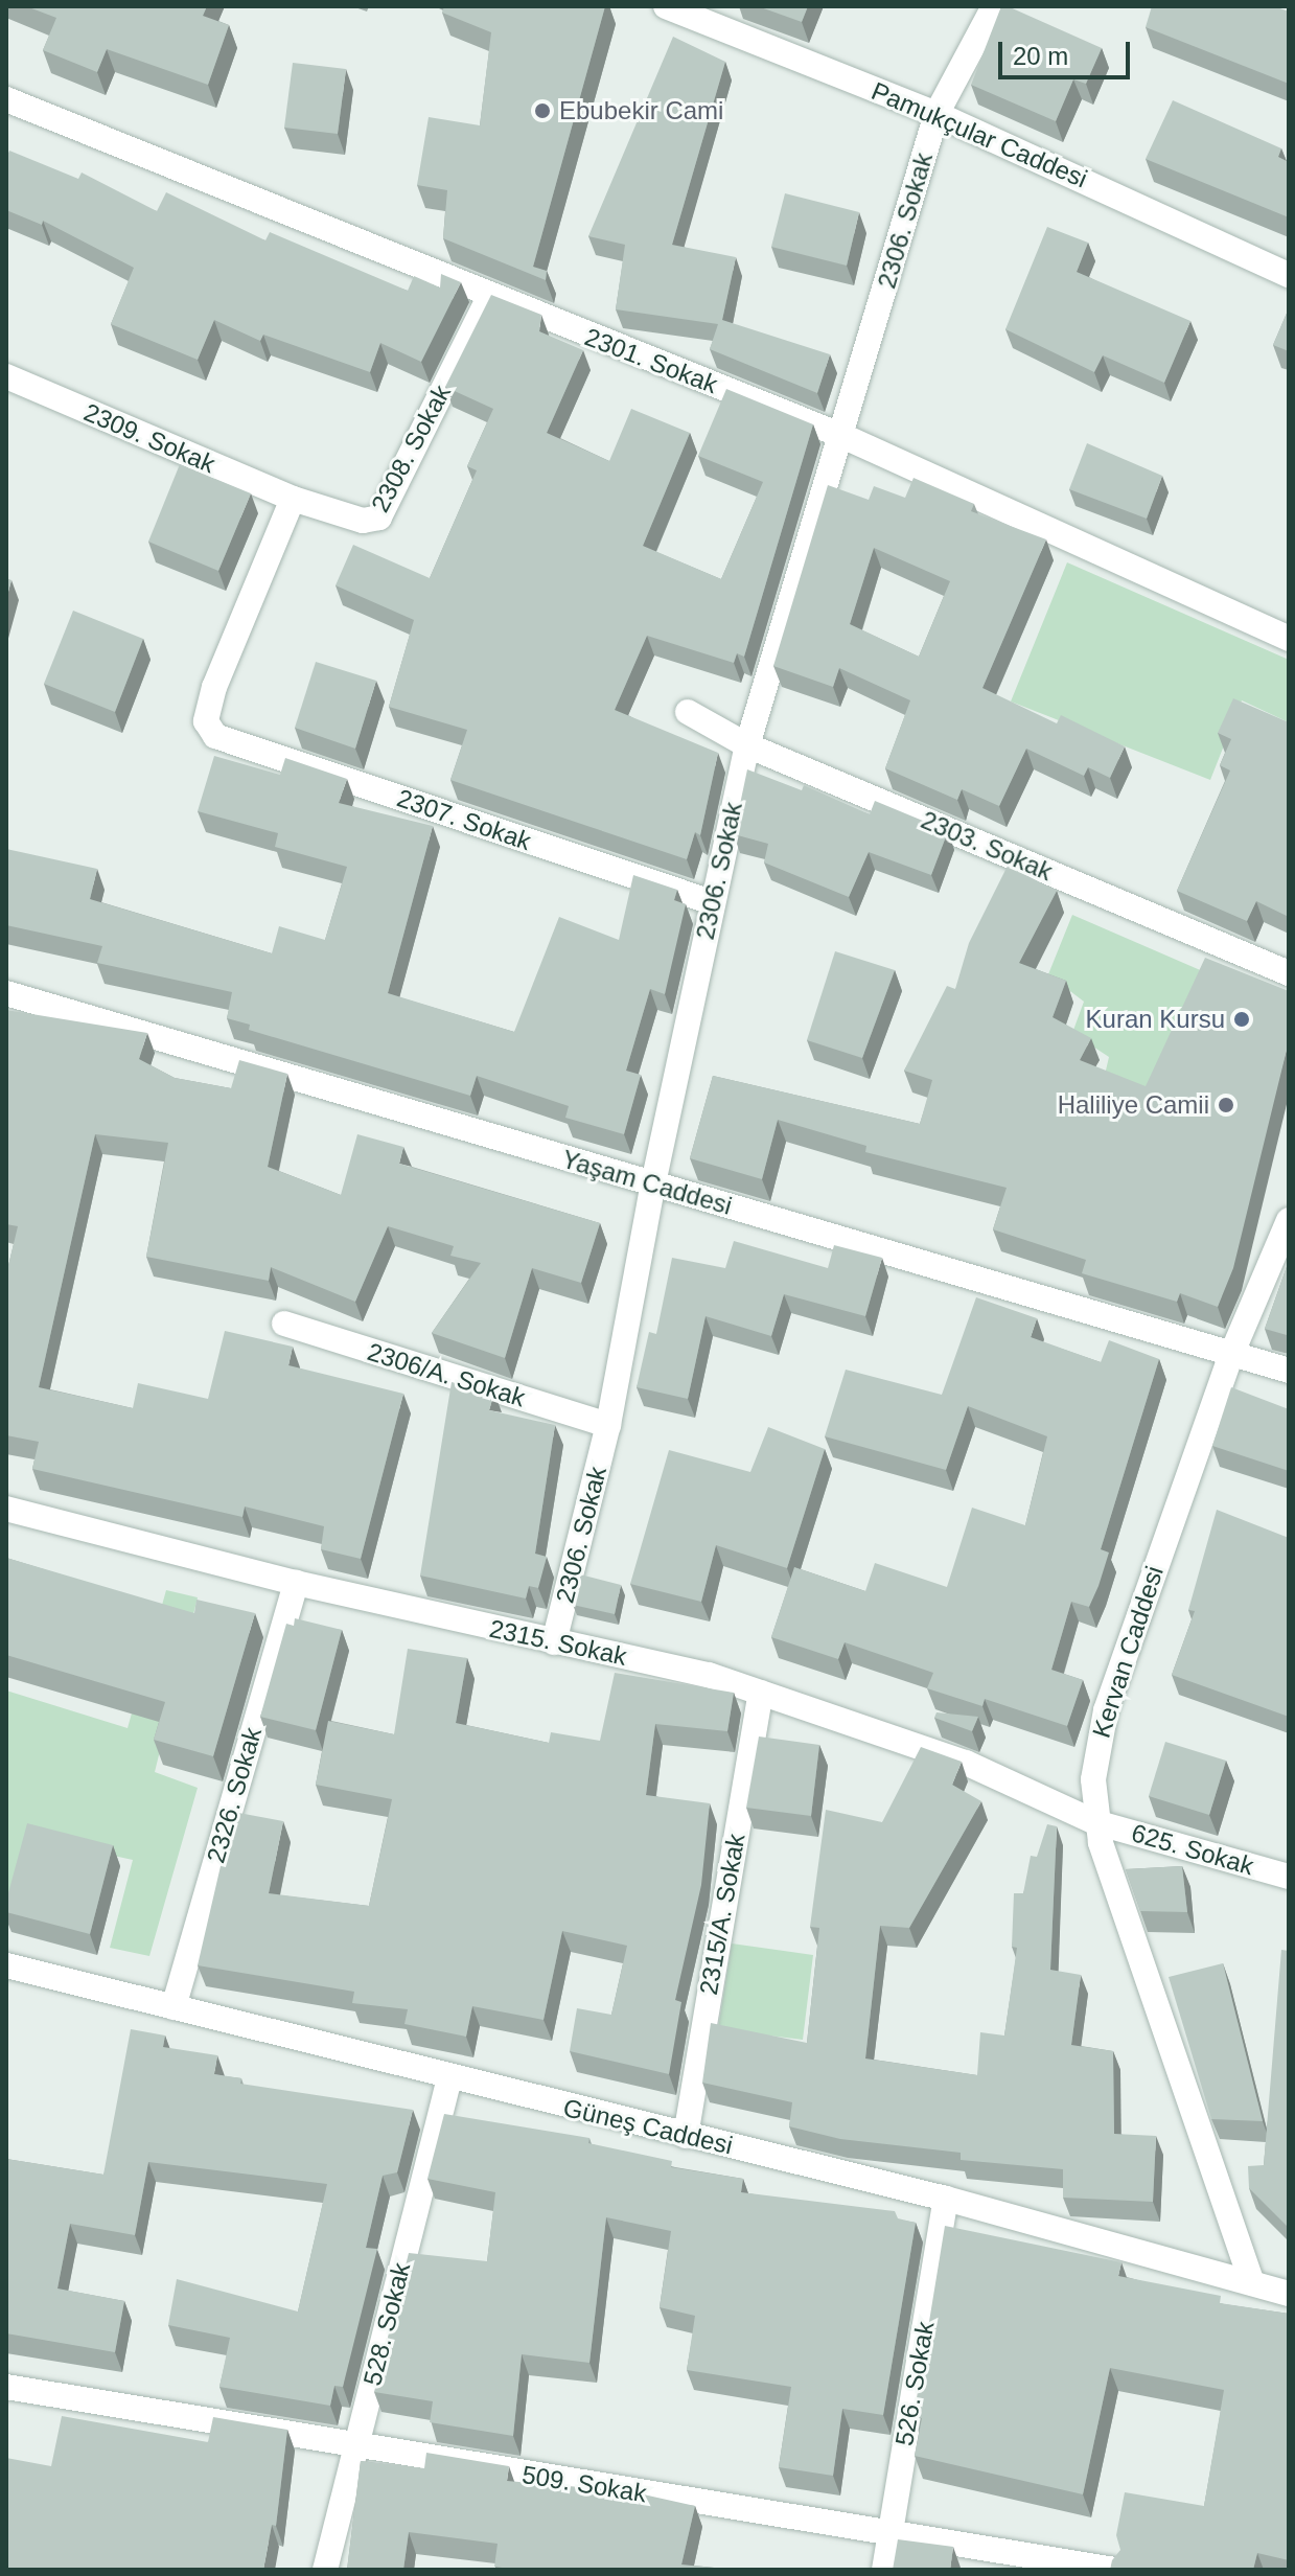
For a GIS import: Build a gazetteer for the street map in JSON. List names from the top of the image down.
{
  "streets": {
    "street": [
      "Pamukçular Caddesi",
      "2306. Sokak",
      "2301. Sokak",
      "2309. Sokak",
      "2308. Sokak",
      "2307. Sokak",
      "2303. Sokak",
      "Yaşam Caddesi",
      "2306/A. Sokak",
      "2315. Sokak",
      "Kervan Caddesi",
      "2326. Sokak",
      "625. Sokak",
      "2315/A. Sokak",
      "Güneş Caddesi",
      "528. Sokak",
      "526. Sokak",
      "509. Sokak"
    ]
  },
  "crossings": [
    ["Pamukçular Caddesi", "2306. Sokak"],
    ["2306. Sokak", "2301. Sokak"],
    ["2306. Sokak", "2307. Sokak"],
    ["2306. Sokak", "2303. Sokak"],
    ["2306. Sokak", "Yaşam Caddesi"],
    ["2306. Sokak", "2306/A. Sokak"],
    ["2306. Sokak", "2315. Sokak"],
    ["2301. Sokak", "2308. Sokak"],
    ["2309. Sokak", "2308. Sokak"],
    ["2309. Sokak", "2307. Sokak"],
    ["2308. Sokak", "2307. Sokak"],
    ["Yaşam Caddesi", "Kervan Caddesi"],
    ["2315. Sokak", "Kervan Caddesi"],
    ["2315. Sokak", "2326. Sokak"],
    ["2315. Sokak", "625. Sokak"],
    ["2315. Sokak", "2315/A. Sokak"],
    ["Kervan Caddesi", "625. Sokak"],
    ["Kervan Caddesi", "Güneş Caddesi"],
    ["2326. Sokak", "Güneş Caddesi"],
    ["2315/A. Sokak", "Güneş Caddesi"],
    ["Güneş Caddesi", "528. Sokak"],
    ["Güneş Caddesi", "526. Sokak"],
    ["528. Sokak", "509. Sokak"],
    ["526. Sokak", "509. Sokak"]
  ],
  "places": ["Ebubekir Cami", "Kuran Kursu", "Haliliye Camii"],
  "scale_bar": "20 m"
}
